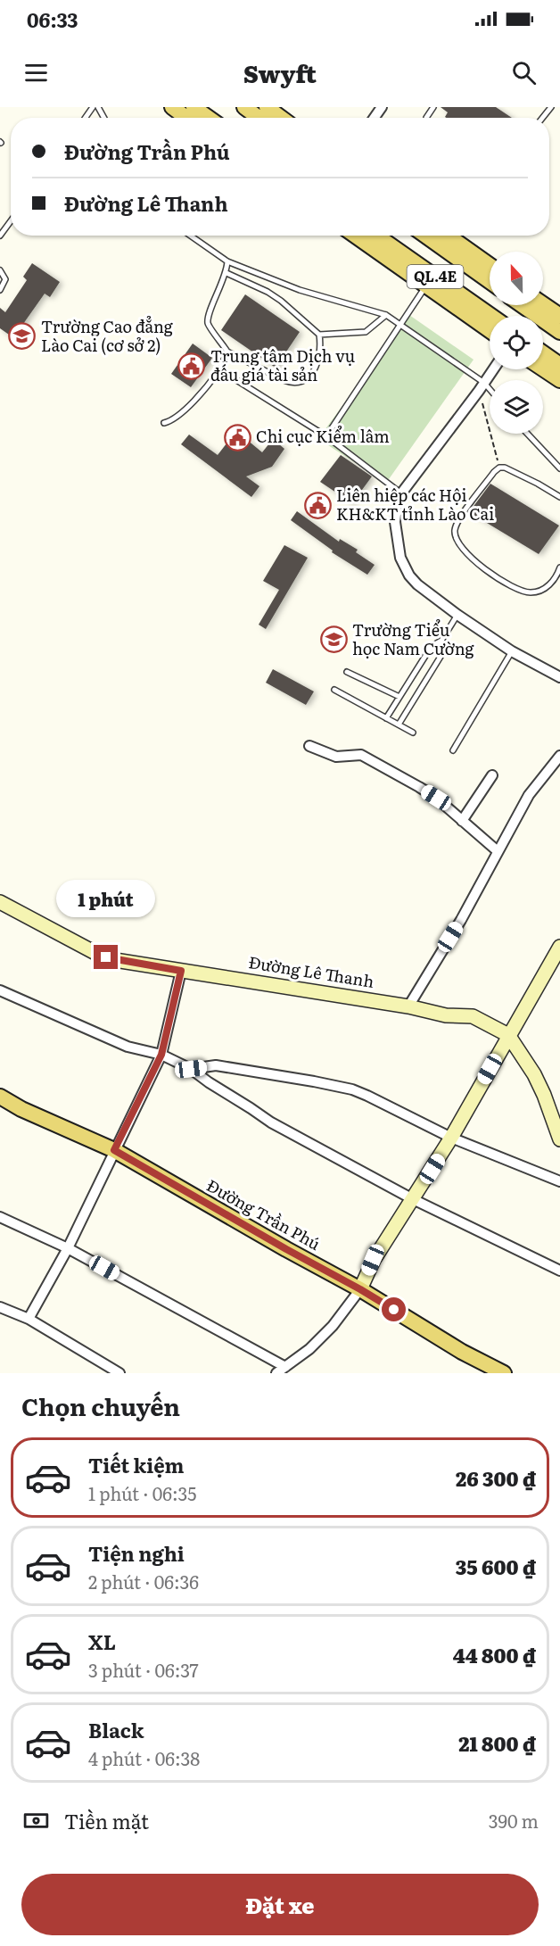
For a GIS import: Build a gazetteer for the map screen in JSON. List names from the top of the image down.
{
  "streets": {
    "main road": ["QL.4E", "Đường Trần Phú"],
    "street": ["Đường Lê Thanh"]
  },
  "places": {
    "school or university": ["Trường Cao đẳng Lào Cai (cơ sở 2)", "Trường Tiểu học Nam Cường"],
    "public building": ["Trung tâm Dịch vụ đấu giá tài sản", "Chi cục Kiểm lâm", "Liên hiệp các Hội KH&KT tỉnh Lào Cai"]
  },
  "north": "top",
  "page": {
    "status": "06:33",
    "header": "Swyft",
    "banner": ["Đường Trần Phú", "Đường Lê Thanh"],
    "bubble": "1 phút",
    "heading": "Chọn chuyến",
    "list": [
      {
        "name": "Tiết kiệm",
        "note": "1 phút · 06:35",
        "value": "26 300 ₫"
      },
      {
        "name": "Tiện nghi",
        "note": "2 phút · 06:36",
        "value": "35 600 ₫"
      },
      {
        "name": "XL",
        "note": "3 phút · 06:37",
        "value": "44 800 ₫"
      },
      {
        "name": "Black",
        "note": "4 phút · 06:38",
        "value": "21 800 ₫"
      }
    ],
    "pay": ["Tiền mặt", "390 m"],
    "buttons": "Đặt xe"
  }
}
